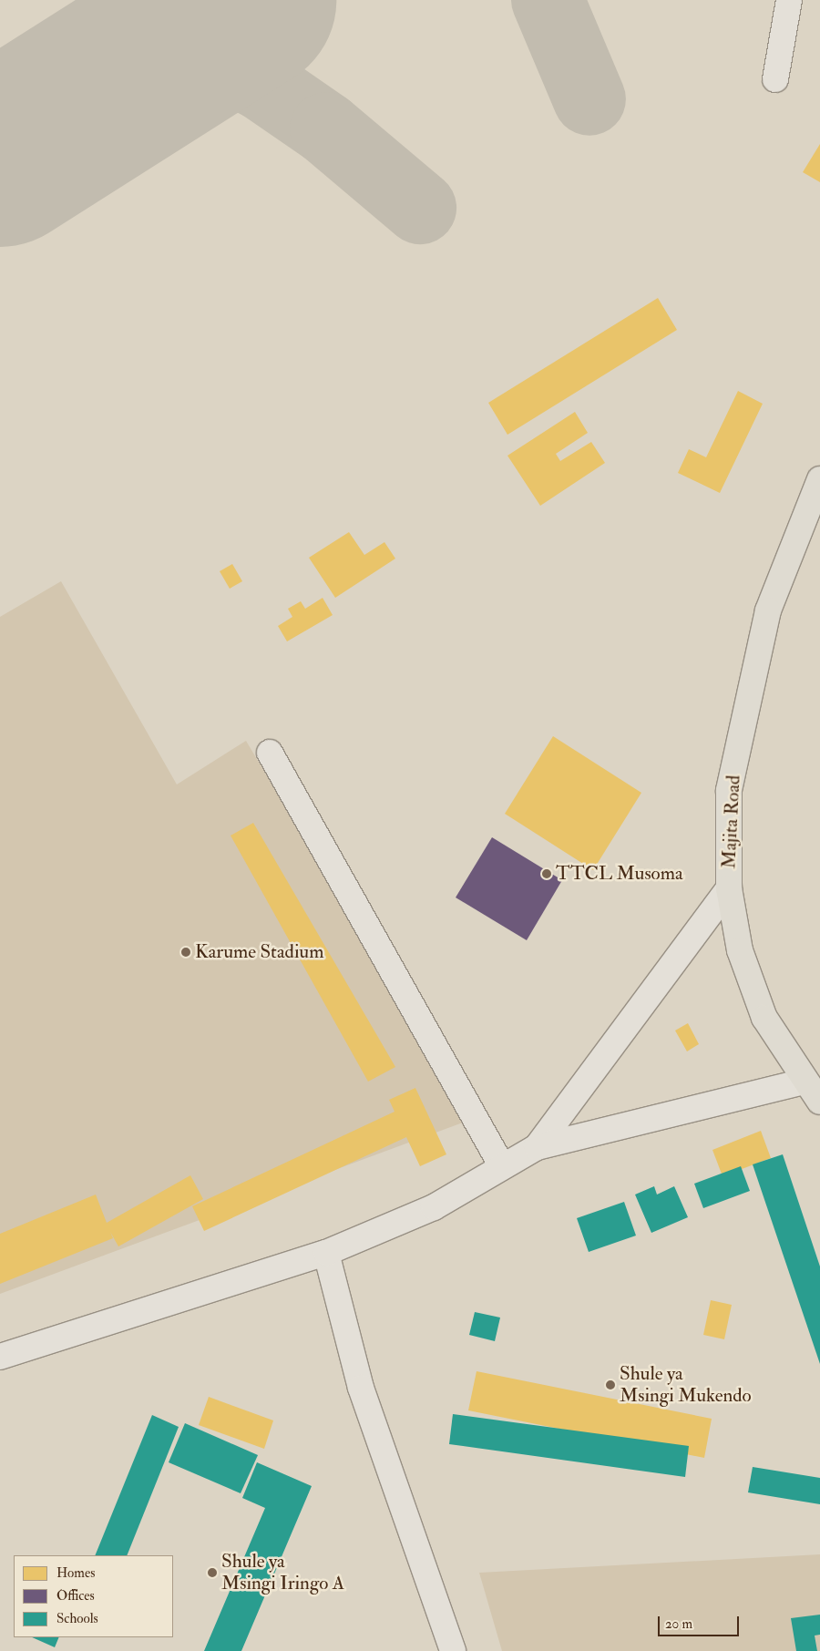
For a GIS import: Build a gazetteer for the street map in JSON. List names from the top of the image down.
{
  "streets": {
    "main road": ["Majita Road"]
  },
  "places": [
    "TTCL Musoma",
    "Karume Stadium",
    "Shule ya Msingi Mukendo",
    "Shule ya Msingi Iringo A"
  ],
  "legend": ["Homes", "Offices", "Schools"],
  "scale_bar": "20 m"
}
